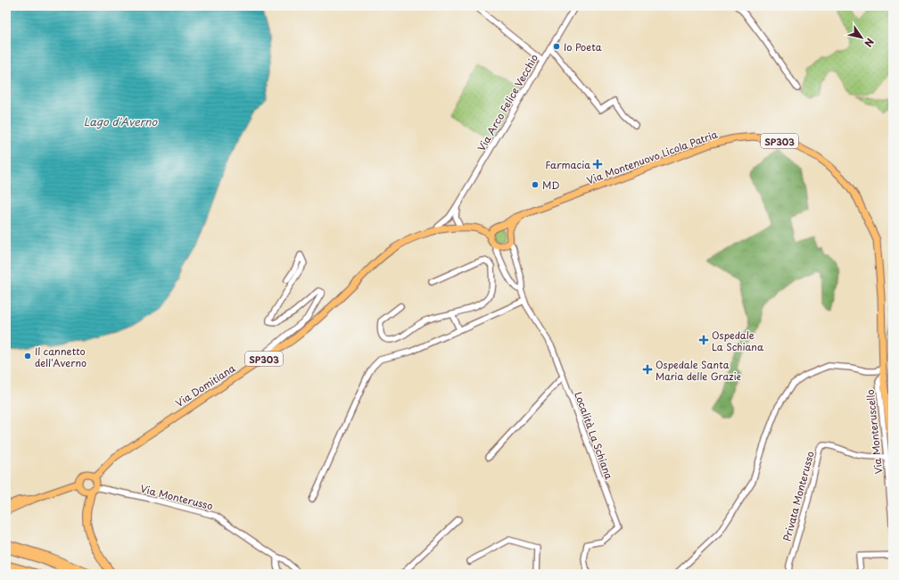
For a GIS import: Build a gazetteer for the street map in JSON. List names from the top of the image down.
{
  "streets": {
    "main road": ["SP303", "Via Montenuovo Licola Patria", "Via Domitiana"],
    "street": [
      "Via Arco Felice Vecchio",
      "Via Monteruscello",
      "Località La Schiana",
      "Privata Monterusso",
      "Via Monterusso"
    ]
  },
  "crossings": [
    ["Via Arco Felice Vecchio", "Via Domitiana"],
    ["Via Montenuovo Licola Patria", "Via Domitiana"],
    ["Via Montenuovo Licola Patria", "Via Monteruscello"],
    ["Via Montenuovo Licola Patria", "Località La Schiana"],
    ["Via Domitiana", "Località La Schiana"],
    ["Via Domitiana", "Via Monterusso"],
    ["Via Monteruscello", "Privata Monterusso"]
  ],
  "water": ["Lago d'Averno"],
  "places": {
    "other": ["Io Poeta", "MD", "Il cannetto dell'Averno"],
    "health": ["Farmacia", "Ospedale La Schiana", "Ospedale Santa Maria delle Grazie"]
  },
  "north": "bottom right"
}
